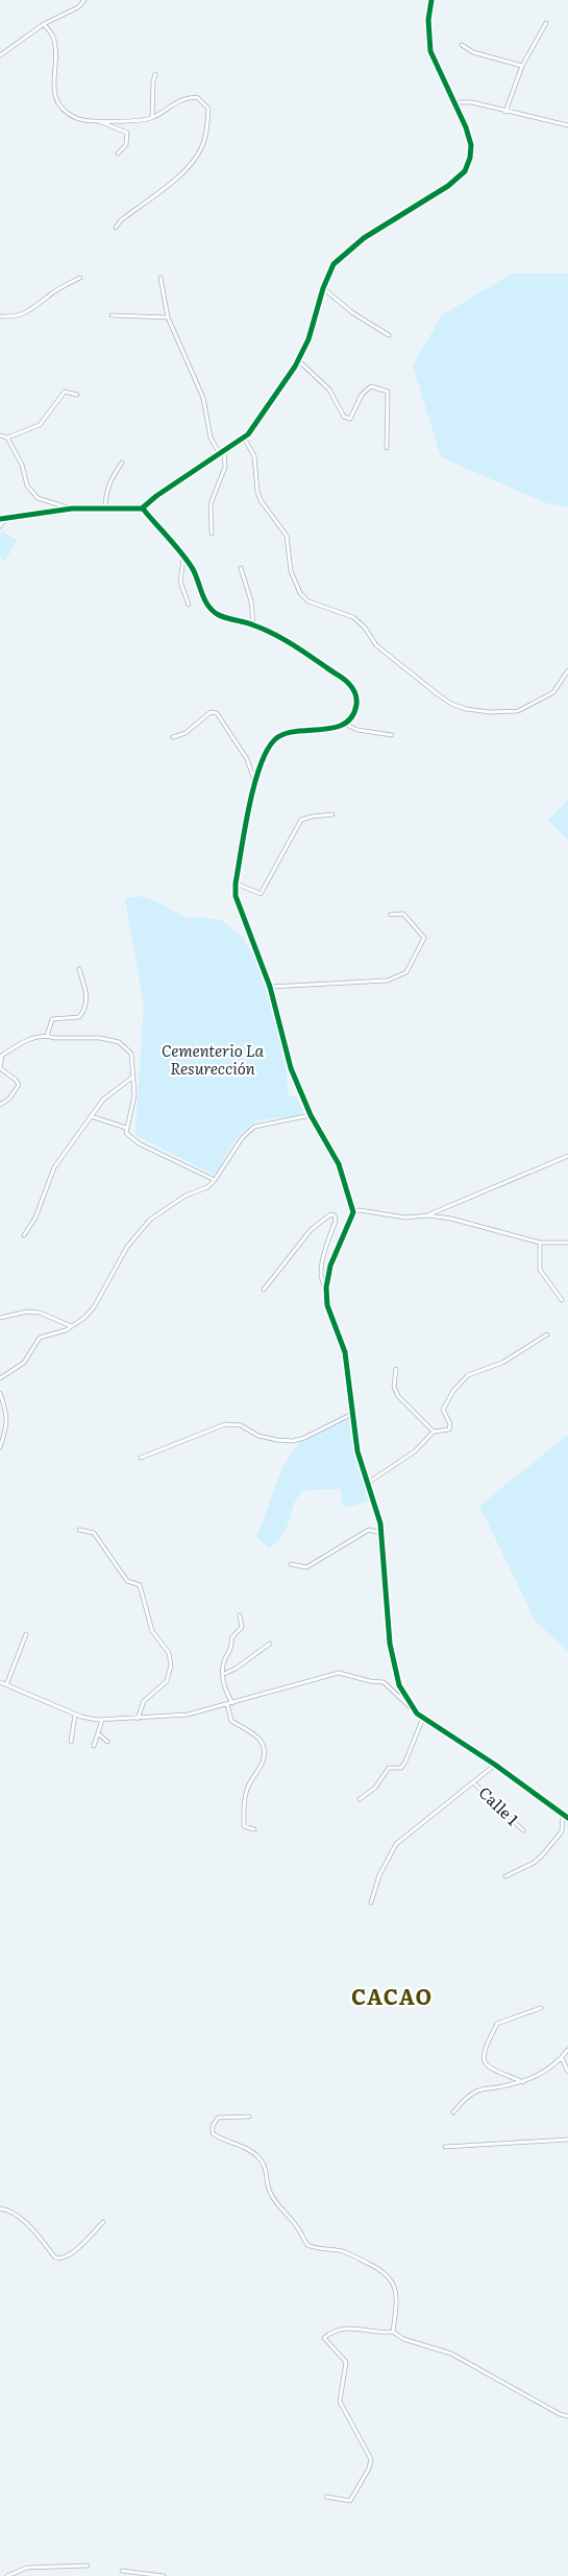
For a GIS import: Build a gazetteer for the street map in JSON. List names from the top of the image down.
{
  "streets": {
    "street": ["Calle 1"]
  },
  "districts": ["CACAO"],
  "parks": ["Cementerio La Resurección"]
}
